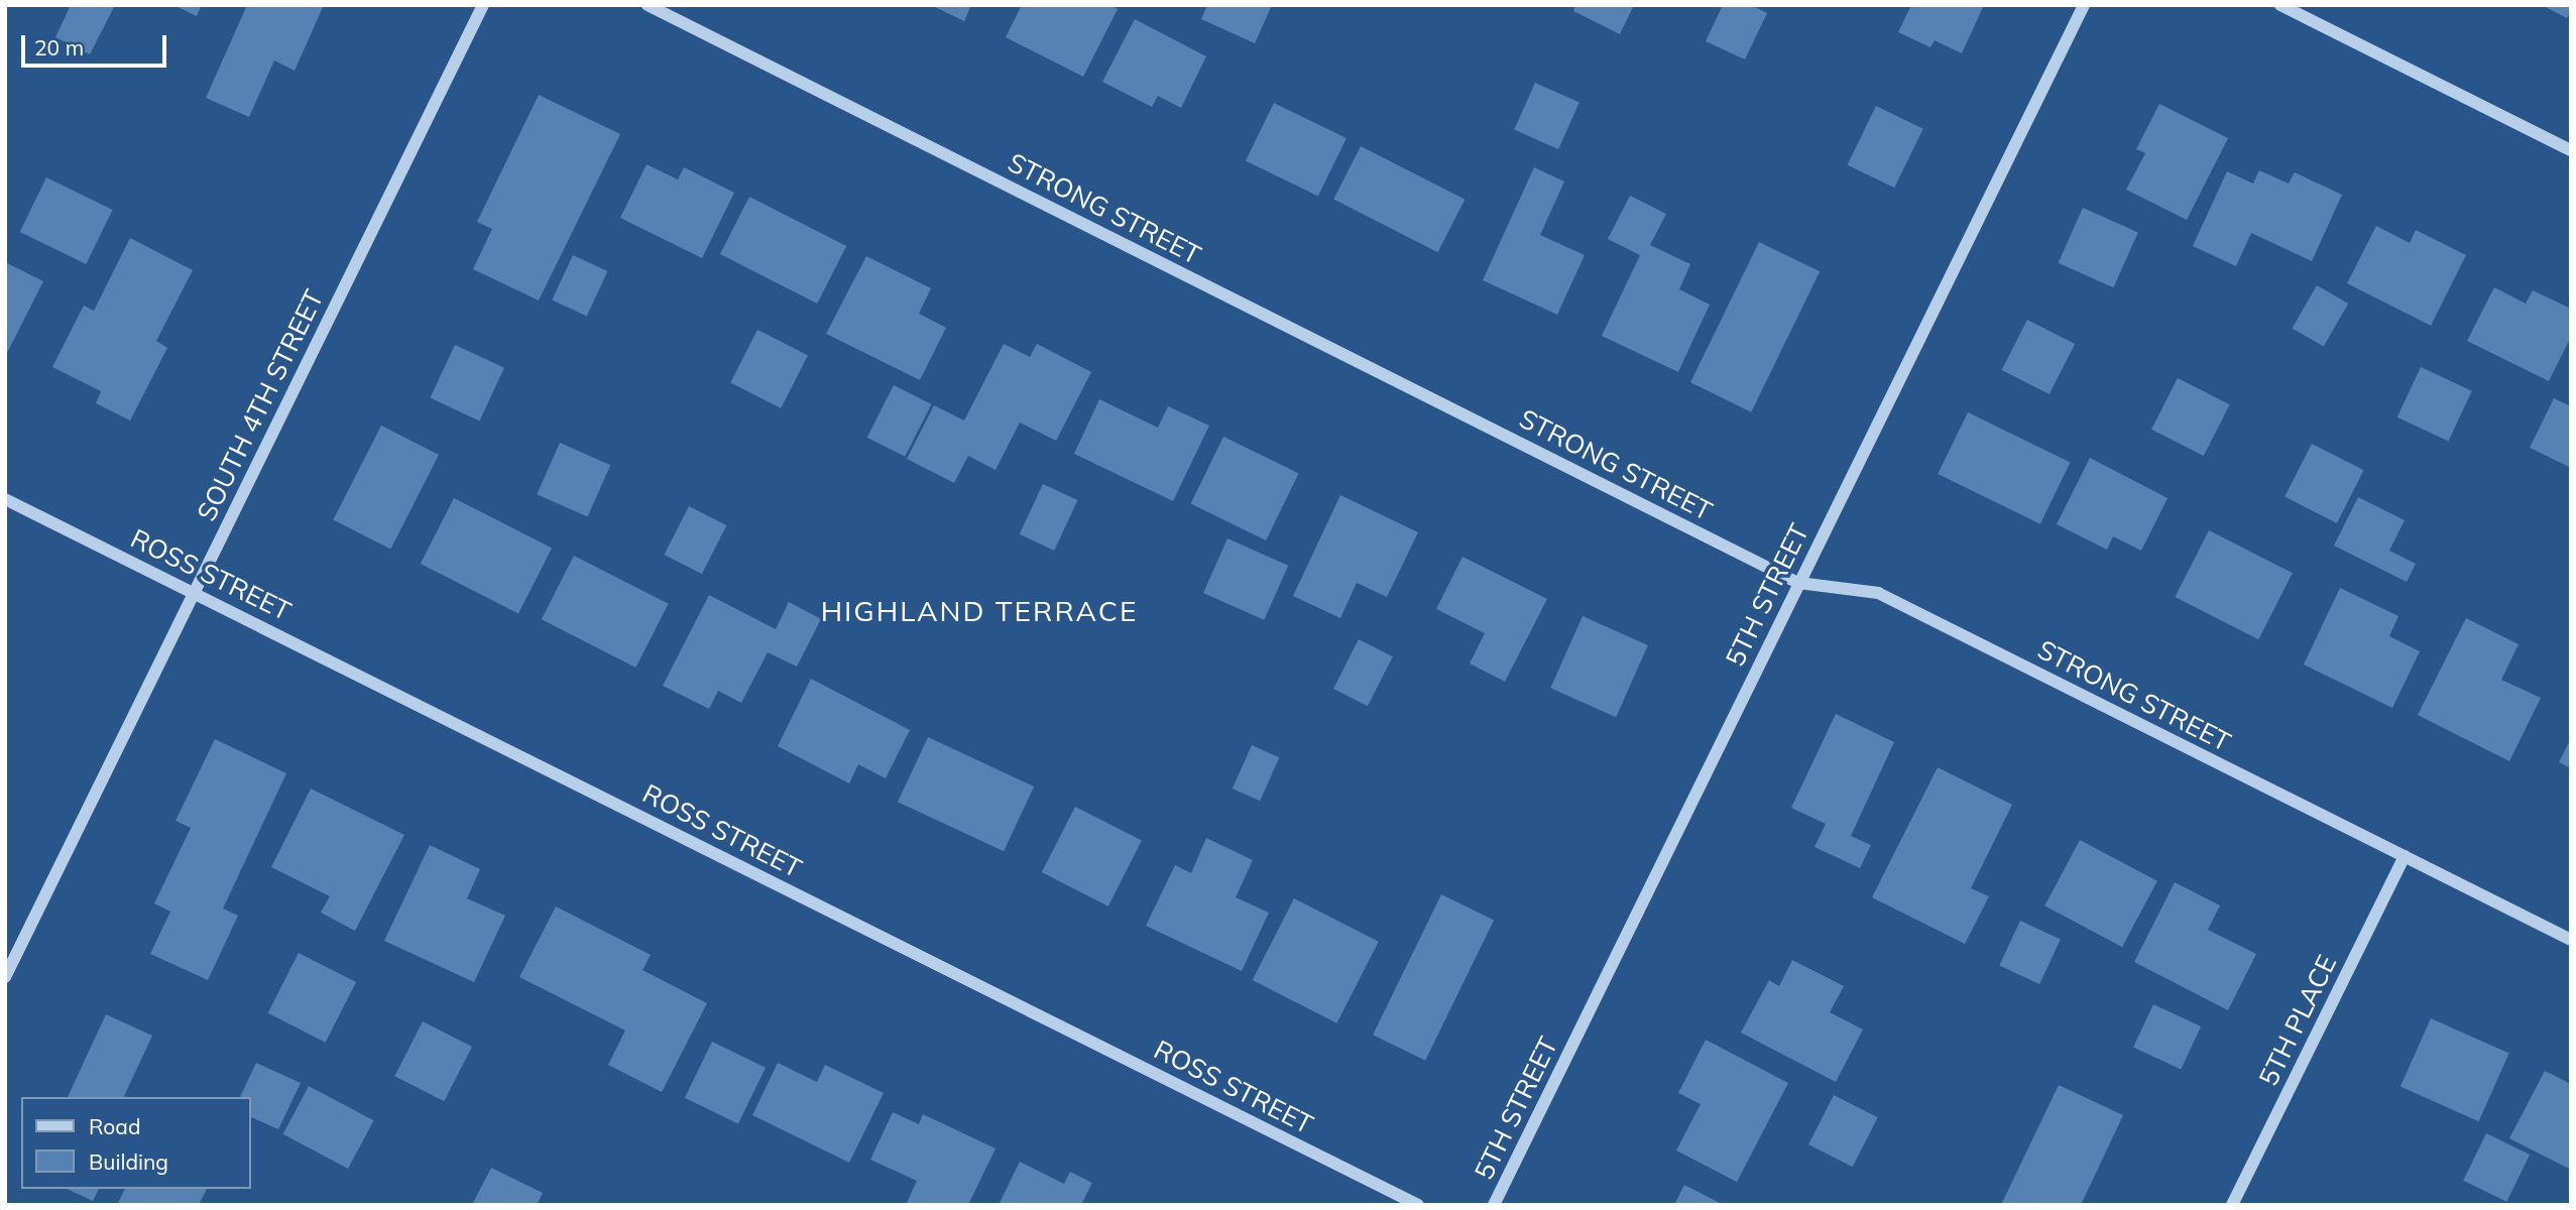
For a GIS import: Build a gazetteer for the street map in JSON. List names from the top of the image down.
{
  "streets": {
    "street": [
      "STRONG STREET",
      "SOUTH 4TH STREET",
      "ROSS STREET",
      "5TH STREET",
      "5TH PLACE"
    ]
  },
  "crossings": [
    ["STRONG STREET", "5TH STREET"],
    ["STRONG STREET", "5TH PLACE"],
    ["SOUTH 4TH STREET", "ROSS STREET"]
  ],
  "districts": ["HIGHLAND TERRACE"],
  "legend": ["Road", "Building"],
  "scale_bar": "20 m"
}
